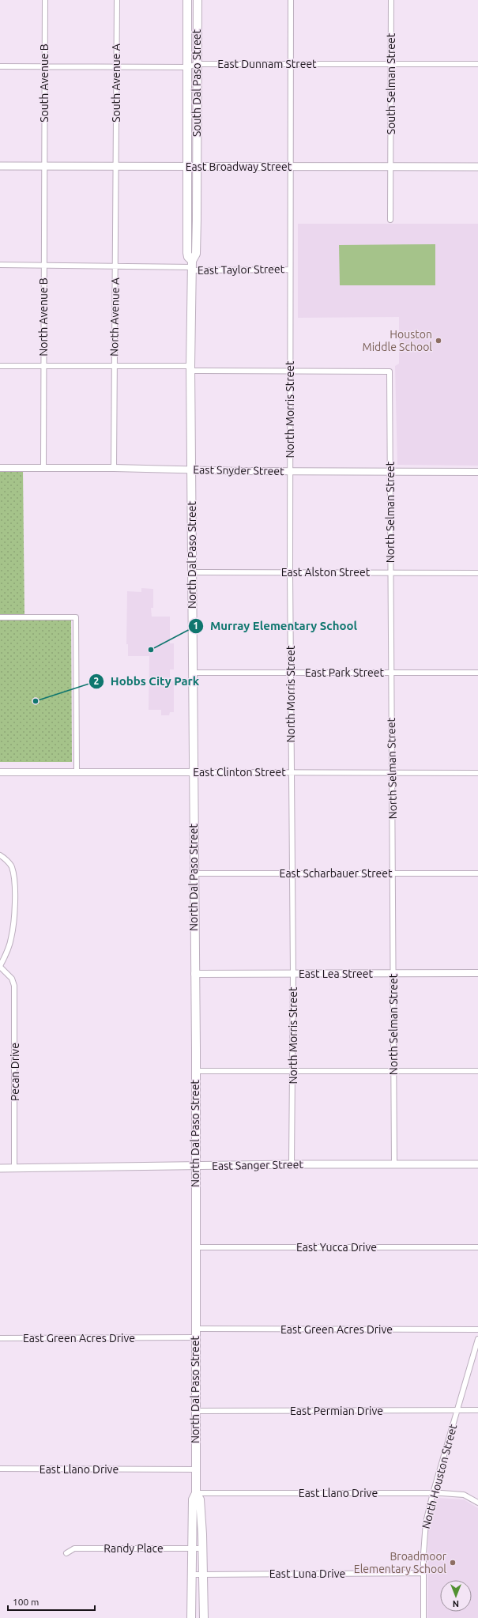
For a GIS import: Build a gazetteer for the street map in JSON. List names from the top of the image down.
{
  "streets": {
    "main road": [
      "South Dal Paso Street",
      "East Broadway Street",
      "North Dal Paso Street",
      "East Sanger Street"
    ],
    "street": [
      "East Dunnam Street",
      "South Avenue B",
      "South Avenue A",
      "South Selman Street",
      "East Taylor Street",
      "North Avenue B",
      "North Avenue A",
      "North Morris Street",
      "East Snyder Street",
      "North Selman Street",
      "East Alston Street",
      "East Park Street",
      "East Clinton Street",
      "East Scharbauer Street",
      "East Lea Street",
      "Pecan Drive",
      "East Yucca Drive",
      "East Green Acres Drive",
      "East Permian Drive",
      "East Llano Drive",
      "North Houston Street",
      "Randy Place",
      "East Luna Drive"
    ]
  },
  "crossings": [
    ["East Dunnam Street", "South Avenue B"],
    ["East Dunnam Street", "South Avenue A"],
    ["East Dunnam Street", "South Dal Paso Street"],
    ["East Dunnam Street", "South Selman Street"],
    ["East Dunnam Street", "North Morris Street"],
    ["South Avenue B", "East Broadway Street"],
    ["South Avenue B", "North Avenue B"],
    ["South Avenue A", "East Broadway Street"],
    ["South Avenue A", "North Avenue A"],
    ["South Dal Paso Street", "East Broadway Street"],
    ["South Dal Paso Street", "North Dal Paso Street"],
    ["South Selman Street", "East Broadway Street"],
    ["East Broadway Street", "North Avenue B"],
    ["East Broadway Street", "North Avenue A"],
    ["East Broadway Street", "North Morris Street"],
    ["East Broadway Street", "North Dal Paso Street"],
    ["East Taylor Street", "North Avenue B"],
    ["East Taylor Street", "North Avenue A"],
    ["East Taylor Street", "North Morris Street"],
    ["East Taylor Street", "North Dal Paso Street"],
    ["North Avenue B", "East Snyder Street"],
    ["North Avenue A", "East Snyder Street"],
    ["North Morris Street", "East Snyder Street"],
    ["North Morris Street", "North Selman Street"],
    ["North Morris Street", "East Alston Street"],
    ["North Morris Street", "East Park Street"],
    ["North Morris Street", "East Clinton Street"],
    ["North Morris Street", "East Scharbauer Street"],
    ["North Morris Street", "East Lea Street"],
    ["North Morris Street", "East Sanger Street"],
    ["East Snyder Street", "North Selman Street"],
    ["East Snyder Street", "North Dal Paso Street"],
    ["North Selman Street", "East Alston Street"],
    ["North Selman Street", "East Park Street"],
    ["North Selman Street", "East Clinton Street"],
    ["North Selman Street", "East Scharbauer Street"],
    ["North Selman Street", "East Lea Street"],
    ["North Selman Street", "East Sanger Street"],
    ["North Dal Paso Street", "East Alston Street"],
    ["North Dal Paso Street", "East Park Street"],
    ["North Dal Paso Street", "East Clinton Street"],
    ["North Dal Paso Street", "East Scharbauer Street"],
    ["North Dal Paso Street", "East Lea Street"],
    ["North Dal Paso Street", "East Sanger Street"],
    ["North Dal Paso Street", "East Yucca Drive"],
    ["North Dal Paso Street", "East Green Acres Drive"],
    ["North Dal Paso Street", "East Permian Drive"],
    ["North Dal Paso Street", "East Llano Drive"],
    ["North Dal Paso Street", "Randy Place"],
    ["North Dal Paso Street", "East Luna Drive"],
    ["Pecan Drive", "East Sanger Street"],
    ["East Permian Drive", "North Houston Street"],
    ["East Llano Drive", "North Houston Street"],
    ["North Houston Street", "East Luna Drive"]
  ],
  "places": [
    "Houston Middle School",
    "Murray Elementary School",
    "Hobbs City Park",
    "Broadmoor Elementary School"
  ],
  "scale_bar": "100 m",
  "north": "bottom"
}
